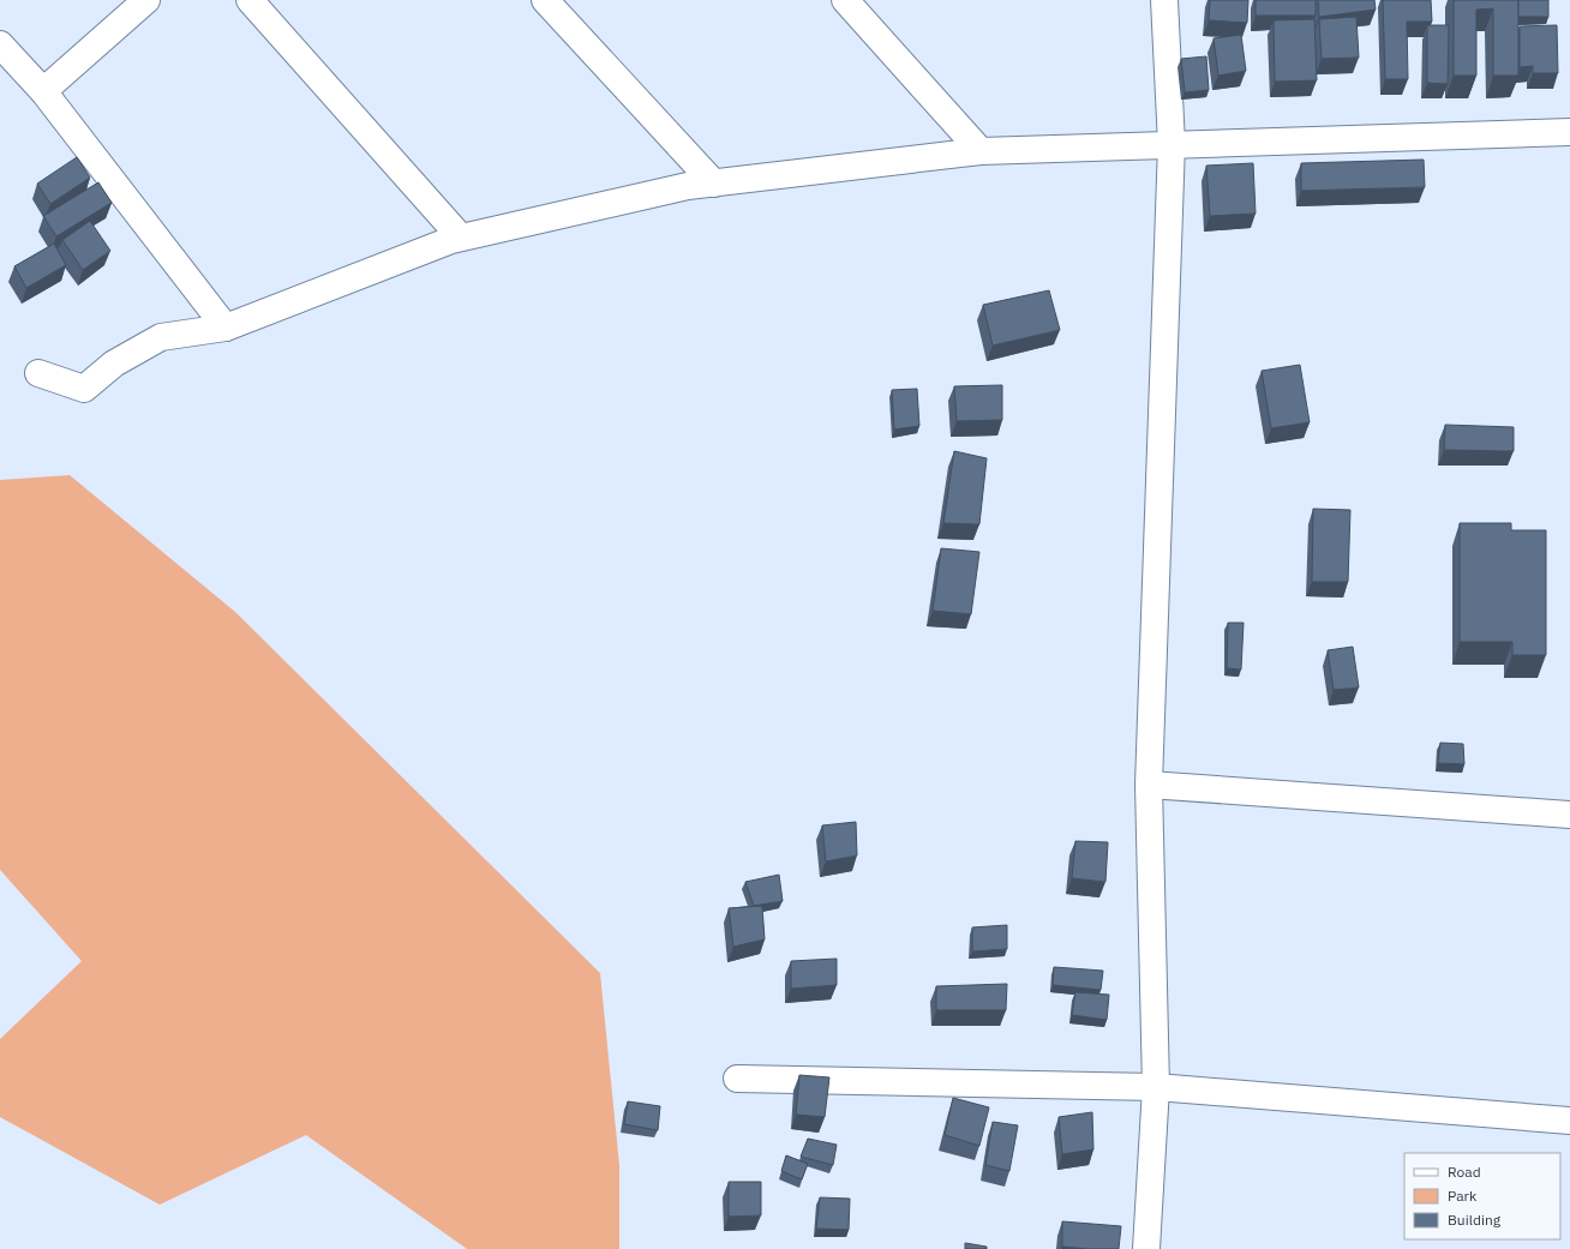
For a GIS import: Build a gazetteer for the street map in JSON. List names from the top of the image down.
{
  "legend": ["Road", "Park", "Building"]
}
